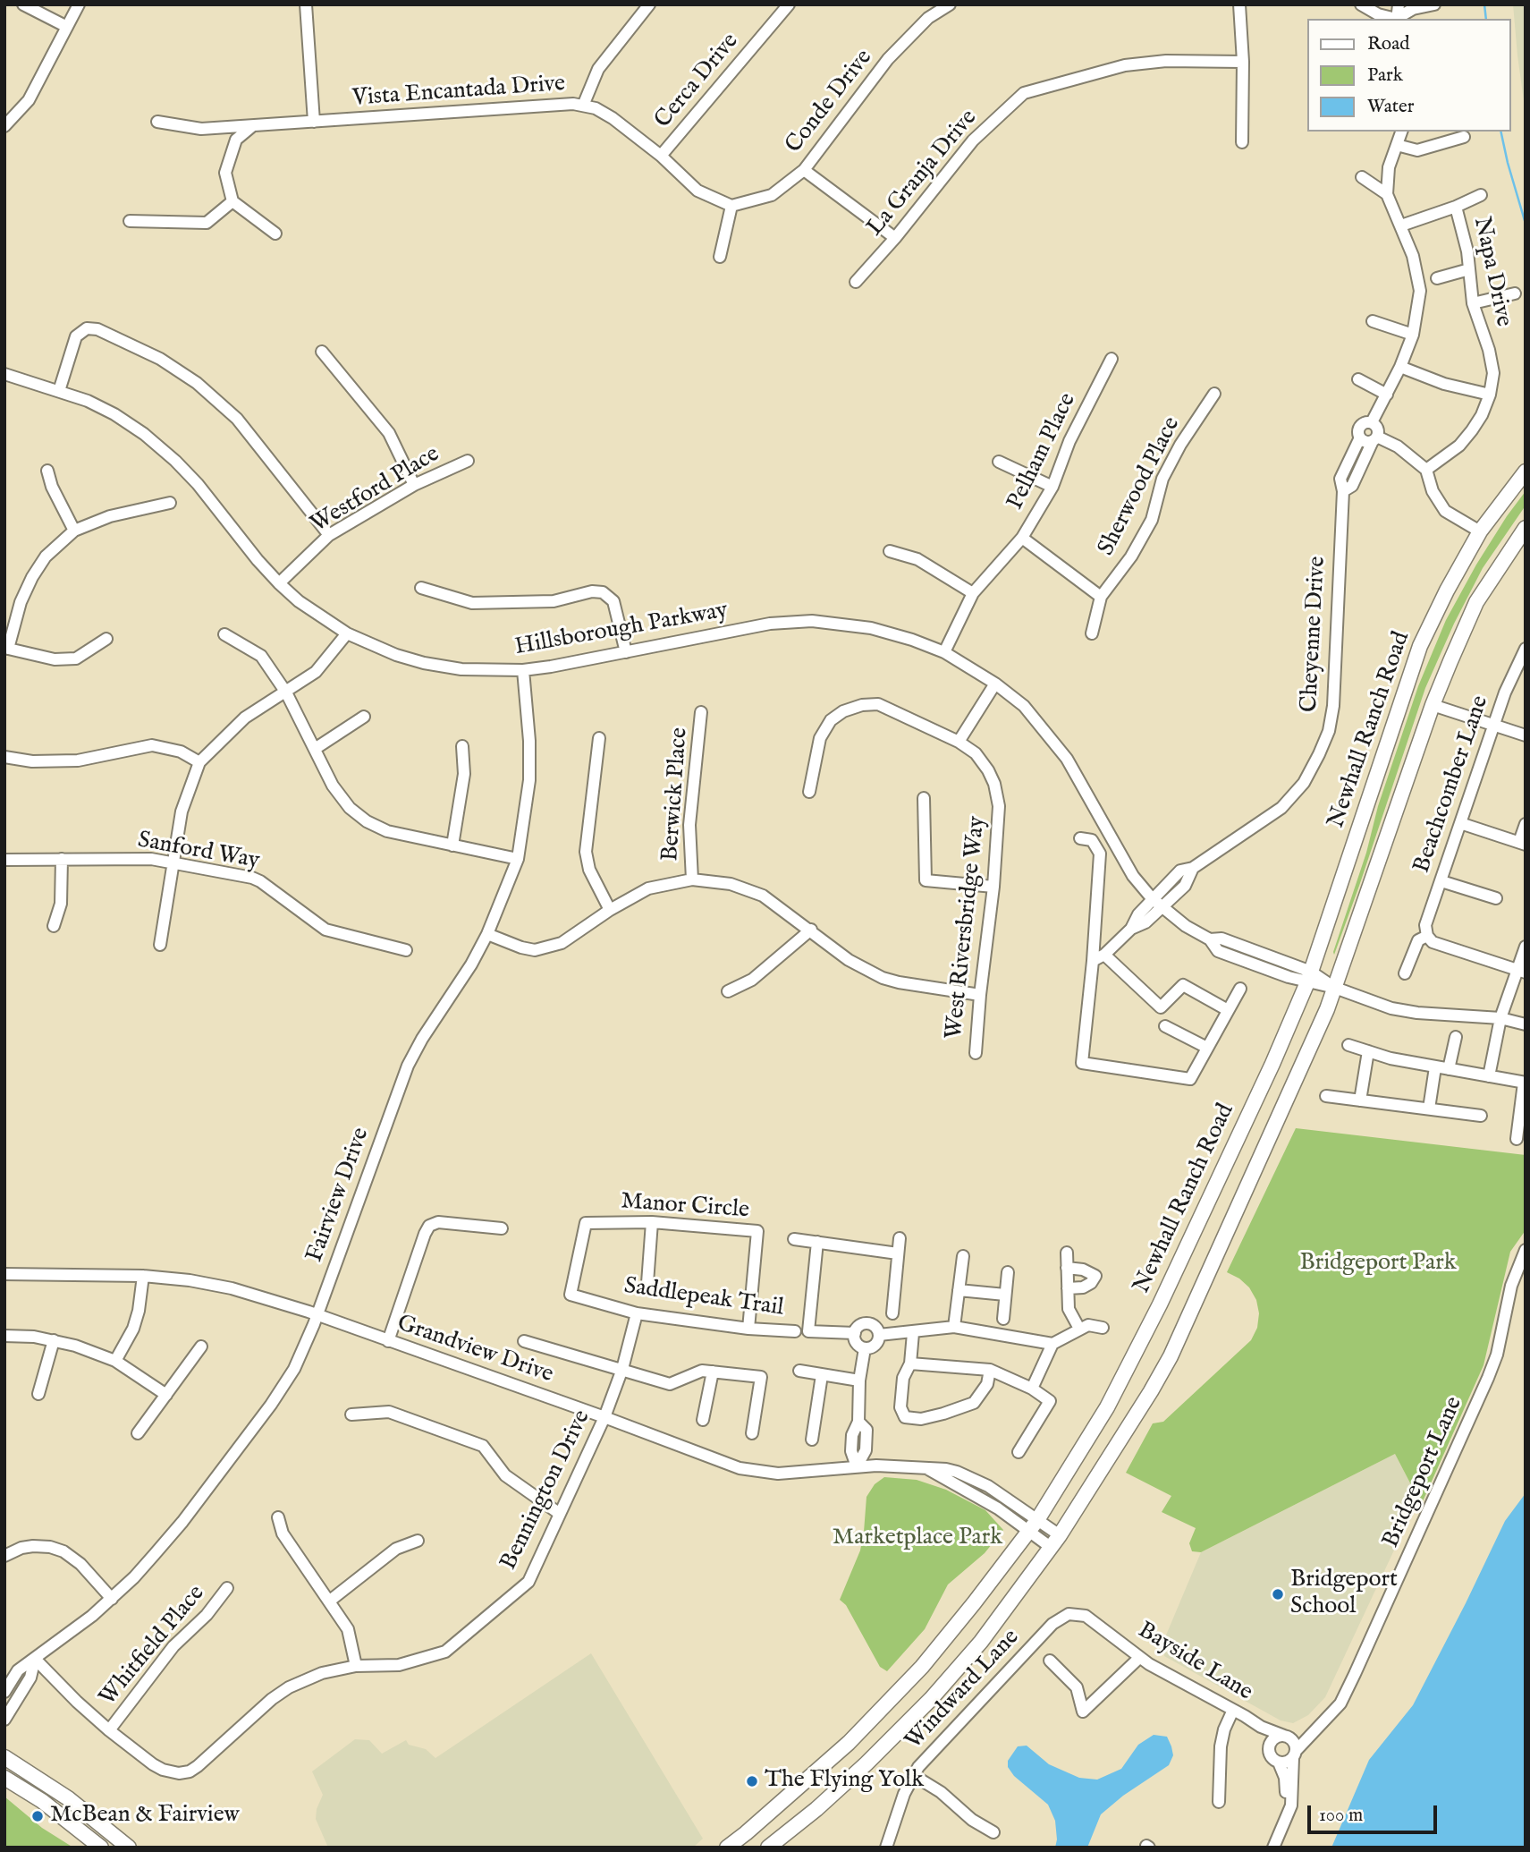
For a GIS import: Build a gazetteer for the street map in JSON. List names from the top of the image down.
{
  "streets": {
    "main road": ["Newhall Ranch Road"],
    "street": [
      "Cerca Drive",
      "Vista Encantada Drive",
      "Conde Drive",
      "La Granja Drive",
      "Napa Drive",
      "Pelham Place",
      "Sherwood Place",
      "Westford Place",
      "Hillsborough Parkway",
      "Cheyenne Drive",
      "Beachcomber Lane",
      "Berwick Place",
      "Sanford Way",
      "West Riversbridge Way",
      "Fairview Drive",
      "Manor Circle",
      "Saddlepeak Trail",
      "Grandview Drive",
      "Bridgeport Lane",
      "Bennington Drive",
      "Whitfield Place",
      "Bayside Lane",
      "Windward Lane"
    ]
  },
  "crossings": [
    ["Cerca Drive", "Vista Encantada Drive"],
    ["Vista Encantada Drive", "Conde Drive"],
    ["Pelham Place", "Hillsborough Parkway"],
    ["Westford Place", "Hillsborough Parkway"],
    ["Hillsborough Parkway", "Cheyenne Drive"],
    ["Hillsborough Parkway", "Newhall Ranch Road"],
    ["Hillsborough Parkway", "Fairview Drive"],
    ["Newhall Ranch Road", "Grandview Drive"],
    ["Fairview Drive", "Grandview Drive"],
    ["Fairview Drive", "Bennington Drive"],
    ["Manor Circle", "Saddlepeak Trail"],
    ["Saddlepeak Trail", "Bennington Drive"],
    ["Grandview Drive", "Bennington Drive"],
    ["Bridgeport Lane", "Bayside Lane"],
    ["Bennington Drive", "Whitfield Place"],
    ["Bayside Lane", "Windward Lane"]
  ],
  "parks": ["Bridgeport Park", "Marketplace Park"],
  "places": ["Bridgeport School", "The Flying Yolk", "McBean & Fairview"],
  "legend": ["Road", "Park", "Water"],
  "scale_bar": "100 m"
}
